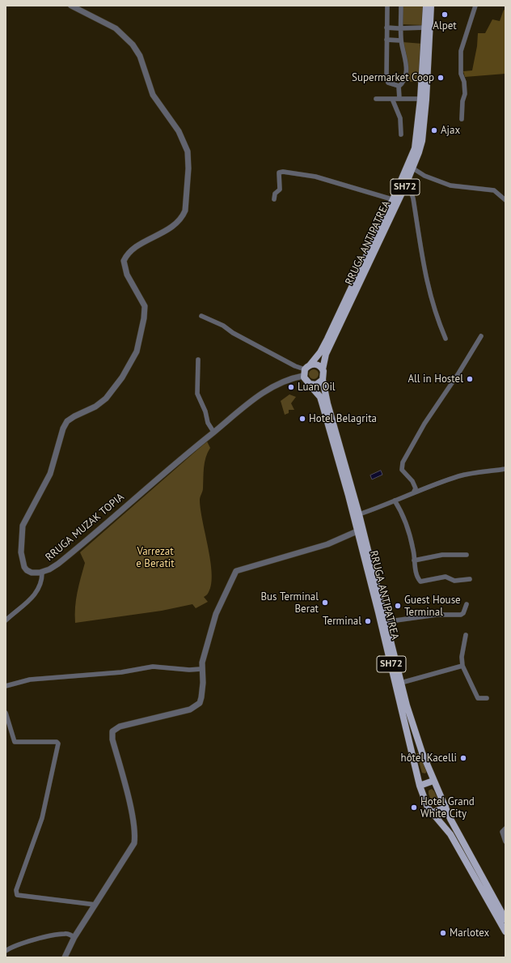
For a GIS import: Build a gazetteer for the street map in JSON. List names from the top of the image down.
{
  "streets": {
    "main road": ["SH72", "RRUGA ANTIPATREA"],
    "street": ["RRUGA MUZAK TOPIA"]
  },
  "crossings": [
    ["RRUGA ANTIPATREA", "RRUGA MUZAK TOPIA"]
  ],
  "parks": ["Varrezat e Beratit"],
  "places": [
    "Alpet",
    "Supermarket Coop",
    "Ajax",
    "All in Hostel",
    "Luan Oil",
    "Hotel Belagrita",
    "Bus Terminal Berat",
    "Guest House Terminal",
    "Terminal",
    "hôtel Kacelli",
    "Hotel Grand White City",
    "Marlotex"
  ]
}
